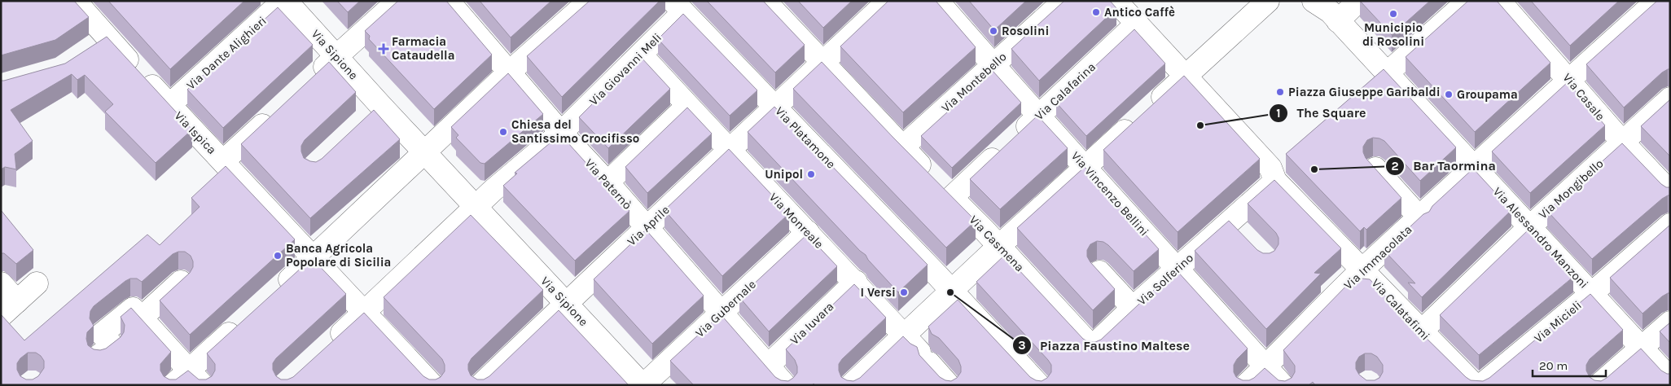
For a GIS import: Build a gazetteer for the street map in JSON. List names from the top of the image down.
{
  "streets": {
    "street": [
      "Via Dante Alighieri",
      "Via Sipione",
      "Via Giovanni Meli",
      "Via Montebello",
      "Via Calafarina",
      "Via Casale",
      "Via Ispica",
      "Via Platamone",
      "Via Paternò",
      "Via Mongibello",
      "Via Vincenzo Bellini",
      "Via Monreale",
      "Via Aprile",
      "Via Alessandro Manzoni",
      "Via Casmena",
      "Via Immacolata",
      "Via Solferino",
      "Via Gubernale",
      "Via Calatafimi",
      "Via Micieli",
      "Via Iuvara"
    ]
  },
  "crossings": [
    ["Via Dante Alighieri", "Via Sipione"],
    ["Via Dante Alighieri", "Via Ispica"],
    ["Via Sipione", "Via Giovanni Meli"],
    ["Via Sipione", "Via Aprile"],
    ["Via Sipione", "Via Gubernale"],
    ["Via Giovanni Meli", "Via Ispica"],
    ["Via Giovanni Meli", "Via Platamone"],
    ["Via Giovanni Meli", "Via Paternò"],
    ["Via Giovanni Meli", "Via Monreale"],
    ["Via Montebello", "Via Vincenzo Bellini"],
    ["Via Montebello", "Via Casmena"],
    ["Via Calafarina", "Via Vincenzo Bellini"],
    ["Via Calafarina", "Via Casmena"],
    ["Via Calafarina", "Via Calatafimi"],
    ["Via Casale", "Via Mongibello"],
    ["Via Casale", "Via Immacolata"],
    ["Via Platamone", "Via Aprile"],
    ["Via Paternò", "Via Aprile"],
    ["Via Paternò", "Via Gubernale"],
    ["Via Paternò", "Via Iuvara"],
    ["Via Mongibello", "Via Alessandro Manzoni"],
    ["Via Mongibello", "Via Calatafimi"],
    ["Via Vincenzo Bellini", "Via Immacolata"],
    ["Via Vincenzo Bellini", "Via Solferino"],
    ["Via Monreale", "Via Aprile"],
    ["Via Monreale", "Via Gubernale"],
    ["Via Monreale", "Via Iuvara"],
    ["Via Aprile", "Via Casmena"],
    ["Via Alessandro Manzoni", "Via Immacolata"],
    ["Via Alessandro Manzoni", "Via Micieli"],
    ["Via Casmena", "Via Solferino"],
    ["Via Immacolata", "Via Calatafimi"],
    ["Via Solferino", "Via Calatafimi"]
  ],
  "places": {
    "other": [
      "Antico Caffè",
      "Municipio di Rosolini",
      "Rosolini",
      "Piazza Giuseppe Garibaldi",
      "Groupama",
      "The Square",
      "Chiesa del Santissimo Crocifisso",
      "Bar Taormina",
      "Unipol",
      "Banca Agricola Popolare di Sicilia",
      "I Versi",
      "Piazza Faustino Maltese"
    ],
    "health": ["Farmacia Cataudella"]
  },
  "scale_bar": "20 m"
}
